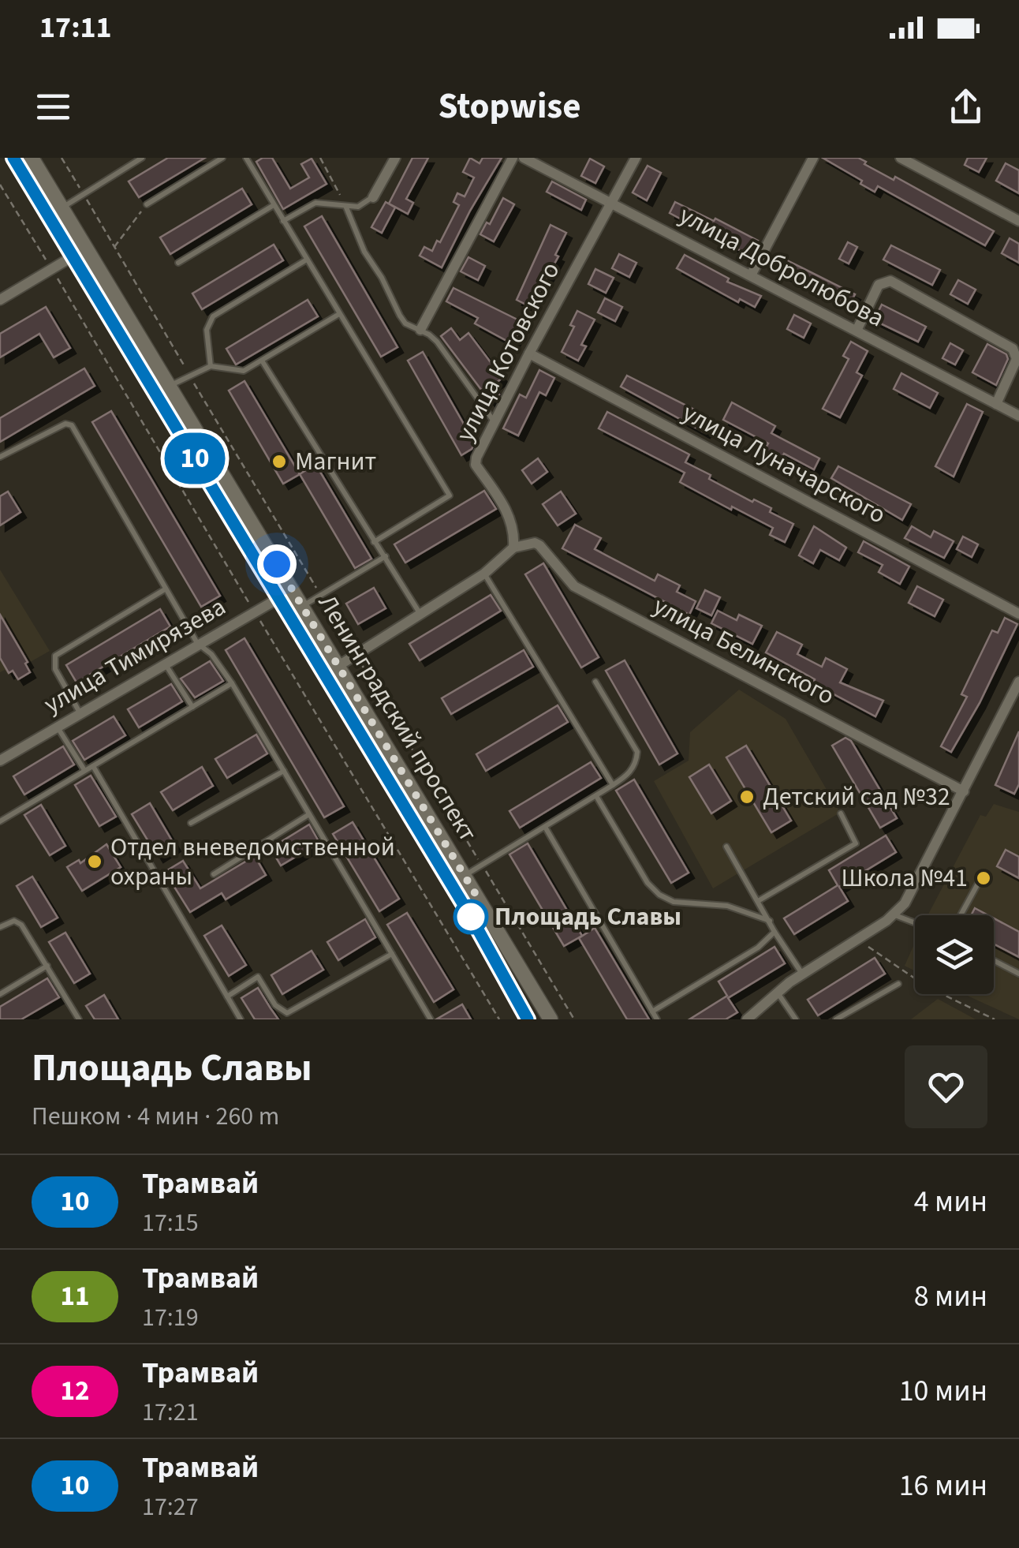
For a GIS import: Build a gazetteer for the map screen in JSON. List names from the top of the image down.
{
  "streets": {
    "main road": ["Ленинградский проспект"],
    "street": [
      "улица Добролюбова",
      "улица Котовского",
      "улица Луначарского",
      "улица Белинского",
      "улица Тимирязева"
    ]
  },
  "crossings": [
    ["улица Добролюбова", "улица Котовского"],
    ["улица Котовского", "улица Луначарского"],
    ["улица Котовского", "улица Белинского"],
    ["улица Тимирязева", "Ленинградский проспект"]
  ],
  "places": [
    "Магнит",
    "Детский сад №32",
    "Отдел вневедомственной охраны",
    "Школа №41",
    "Площадь Славы"
  ],
  "lines": ["tram line 10"],
  "page": {
    "status": "17:11",
    "header": "Stopwise",
    "on_map": "10",
    "heading": ["Площадь Славы", "Пешком · 4 мин · 260 m"],
    "list": [
      {
        "mark": "10",
        "name": "Трамвай",
        "note": "17:15",
        "value": "4 мин"
      },
      {
        "mark": "11",
        "name": "Трамвай",
        "note": "17:19",
        "value": "8 мин"
      },
      {
        "mark": "12",
        "name": "Трамвай",
        "note": "17:21",
        "value": "10 мин"
      },
      {
        "mark": "10",
        "name": "Трамвай",
        "note": "17:27",
        "value": "16 мин"
      }
    ]
  }
}
